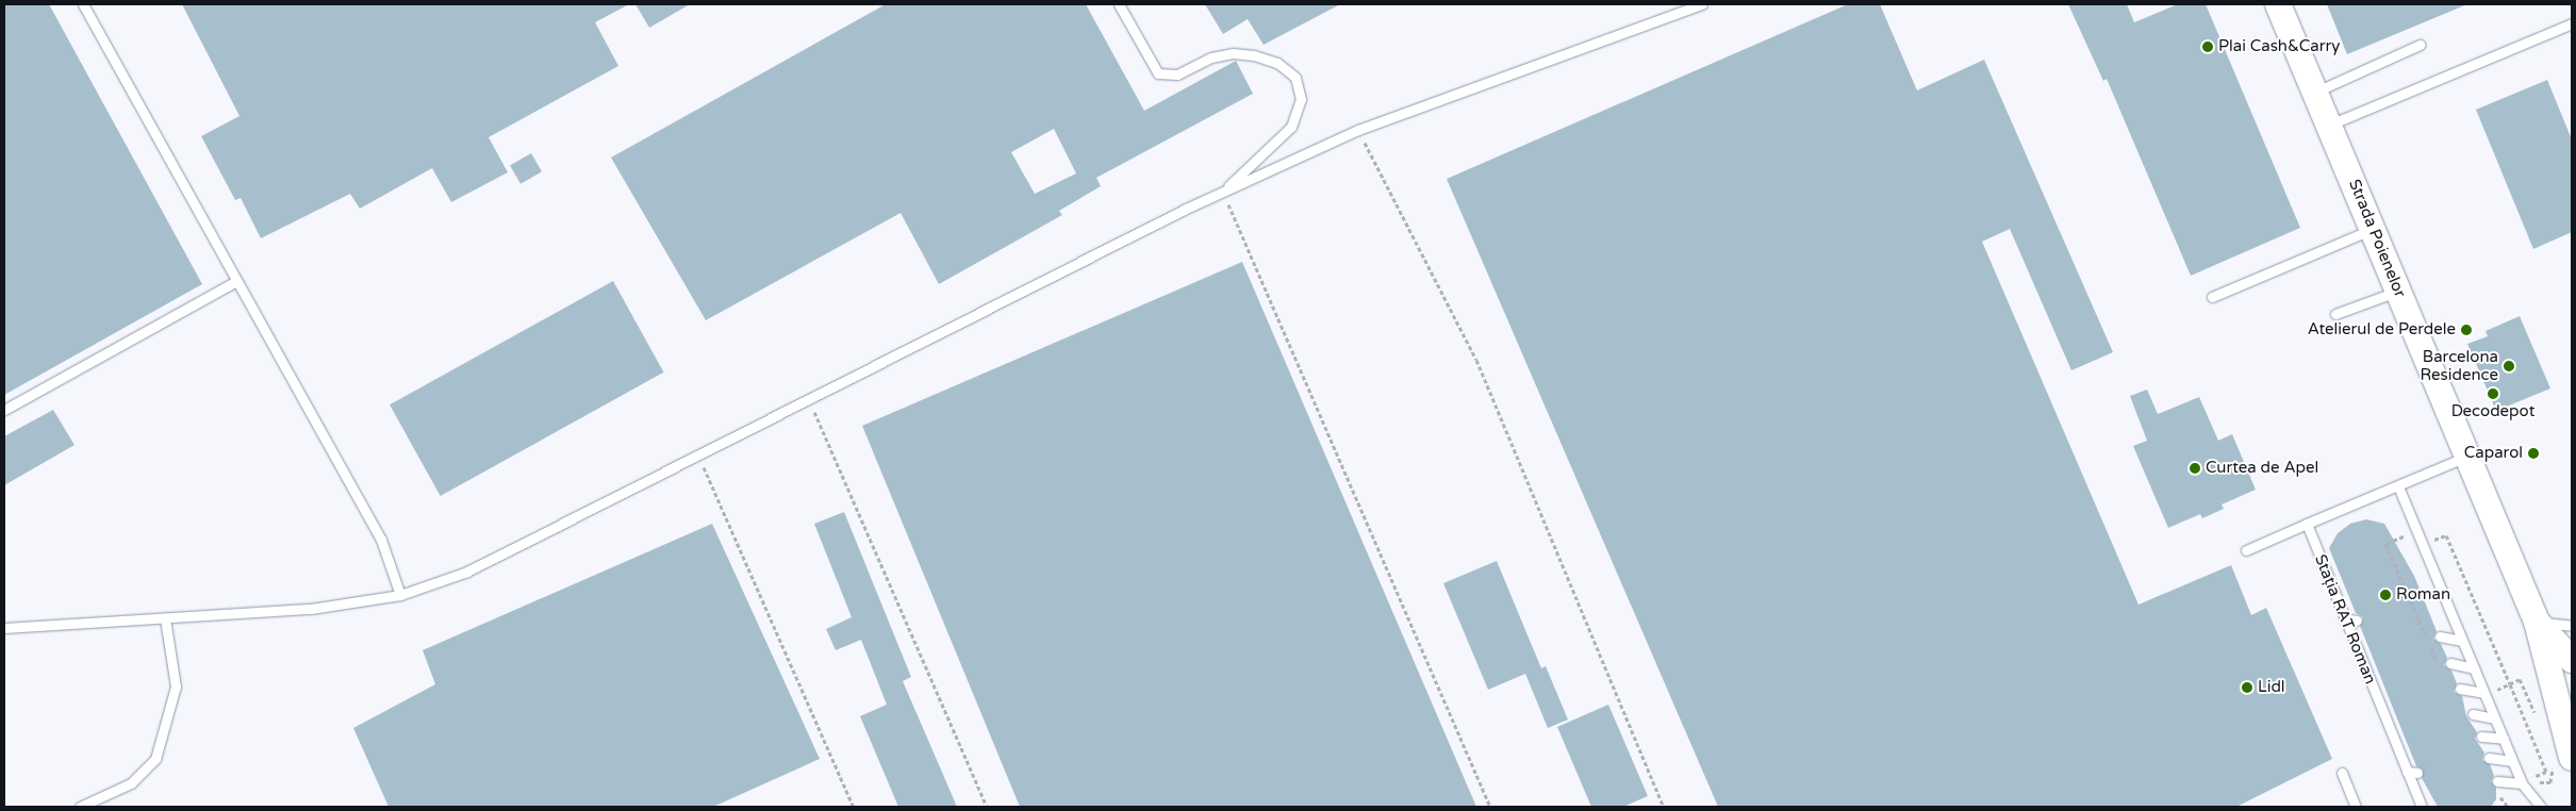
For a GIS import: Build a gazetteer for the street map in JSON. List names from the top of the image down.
{
  "streets": {
    "main road": ["Strada Poienelor"],
    "lane": ["Stația RAT Roman"]
  },
  "places": [
    "Plai Cash&Carry",
    "Atelierul de Perdele",
    "Barcelona Residence",
    "Decodepot",
    "Caparol",
    "Curtea de Apel",
    "Roman",
    "Lidl"
  ]
}
